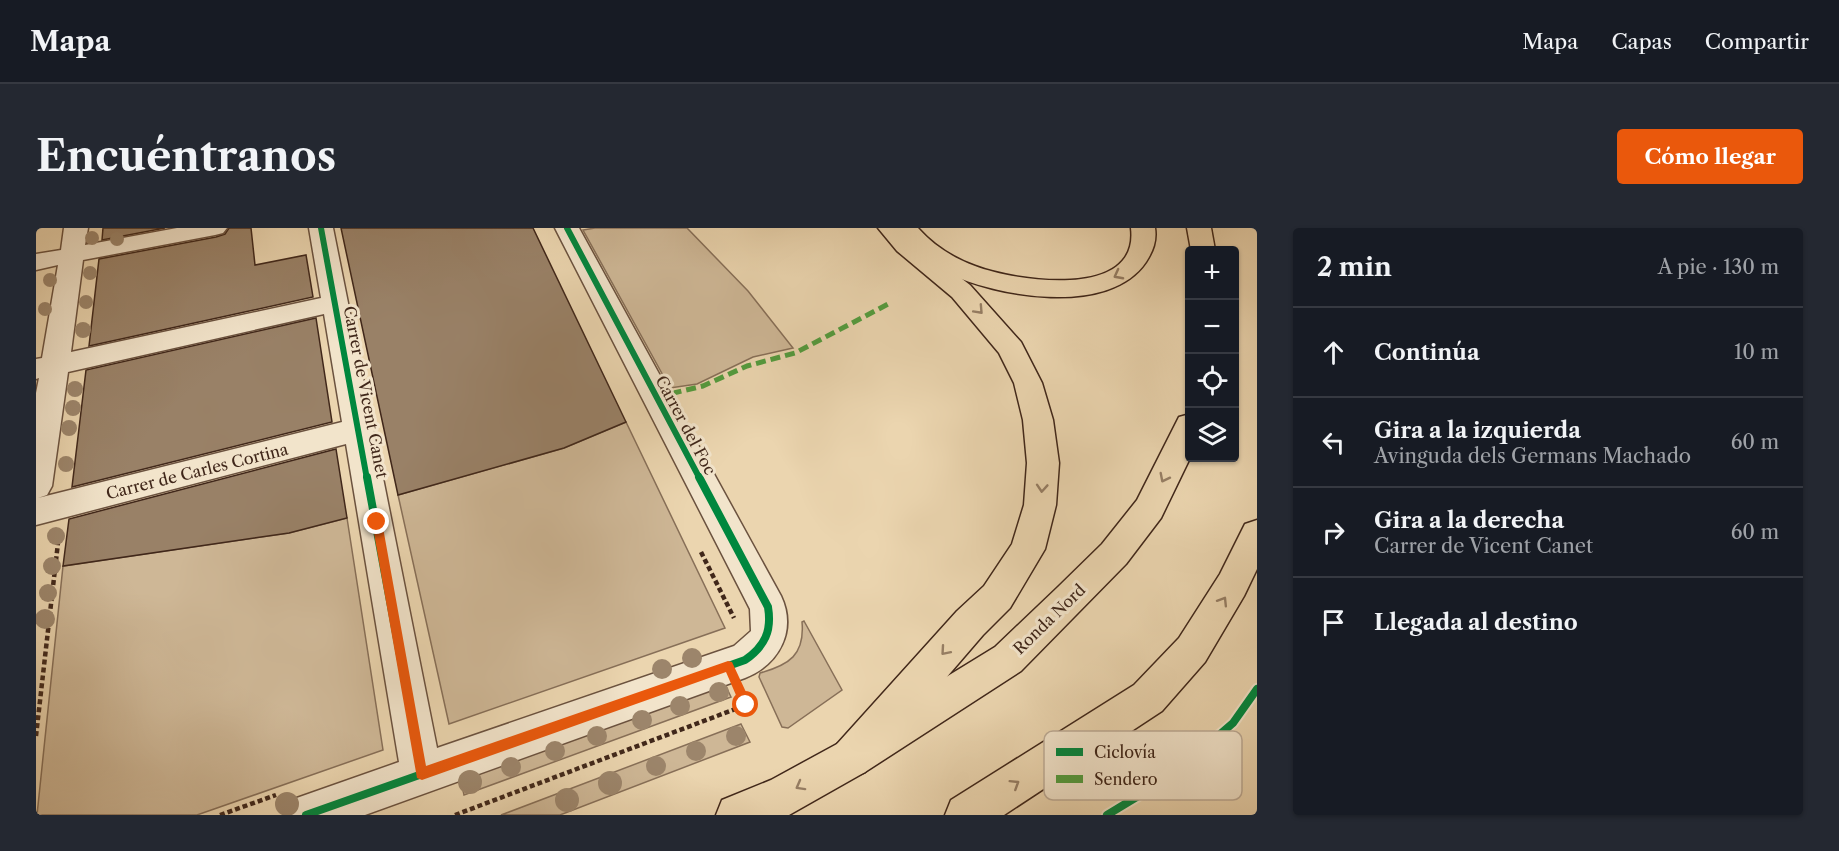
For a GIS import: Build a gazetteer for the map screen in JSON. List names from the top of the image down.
{
  "streets": {
    "main road": ["Ronda Nord"],
    "street": ["Carrer de Vicent Canet", "Carrer del Foc", "Carrer de Carles Cortina"]
  },
  "crossings": [
    ["Carrer de Vicent Canet", "Carrer de Carles Cortina"]
  ],
  "legend": ["Ciclovía", "Sendero"],
  "page": {
    "header": "Mapa",
    "nav": ["Mapa", "Capas", "Compartir"],
    "buttons": "Cómo llegar",
    "title": "Encuéntranos",
    "heading": ["2 min", "A pie · 130 m"],
    "map_buttons": ["+", "−"],
    "list": [
      ["Continúa", "10 m"],
      ["Gira a la izquierda", "Avinguda dels Germans Machado", "60 m"],
      ["Gira a la derecha", "Carrer de Vicent Canet", "60 m"],
      "Llegada al destino"
    ]
  }
}
